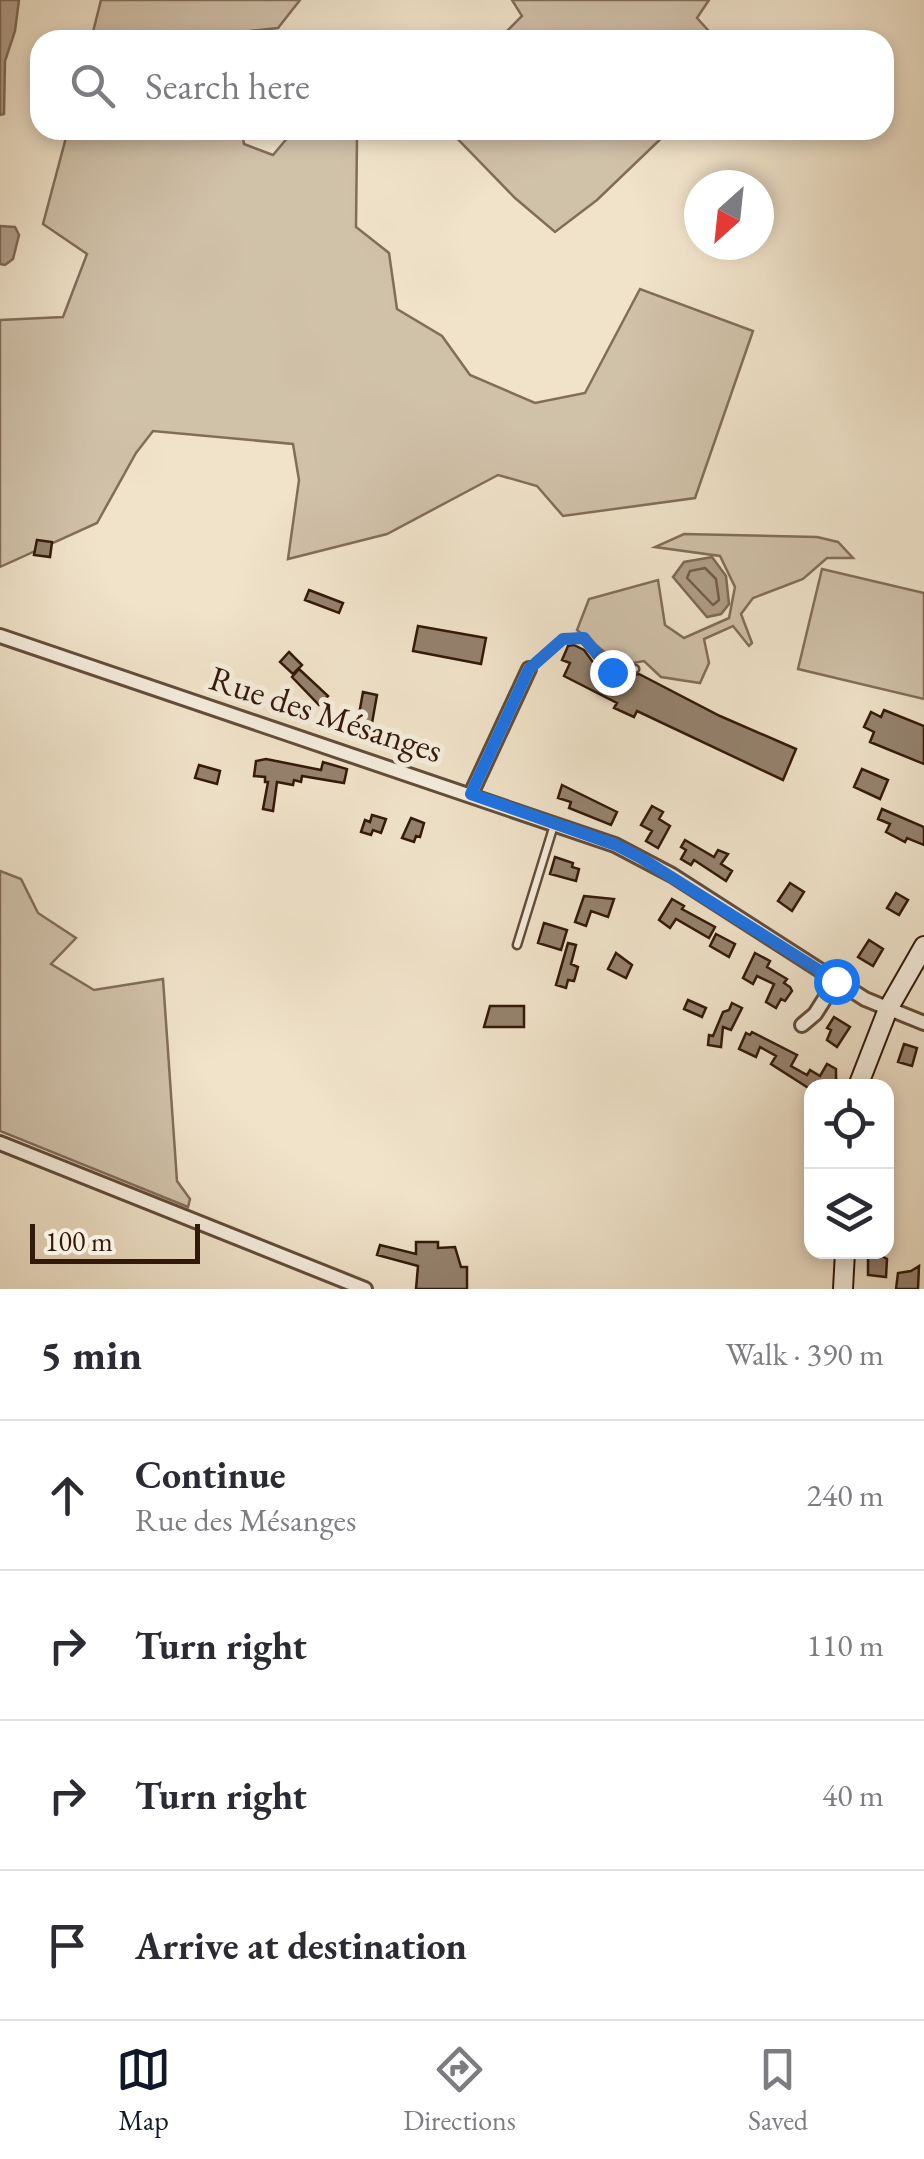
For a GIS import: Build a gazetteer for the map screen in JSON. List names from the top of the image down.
{
  "streets": {
    "street": ["Rue des Mésanges"]
  },
  "scale_bar": "100 m",
  "north": "bottom left",
  "page": {
    "search": "Search here",
    "scale": "100 m",
    "heading": ["5 min", "Walk · 390 m"],
    "list": [
      ["Continue", "Rue des Mésanges", "240 m"],
      ["Turn right", "110 m"],
      ["Turn right", "40 m"],
      "Arrive at destination"
    ],
    "nav": ["Map", "Directions", "Saved"]
  }
}
